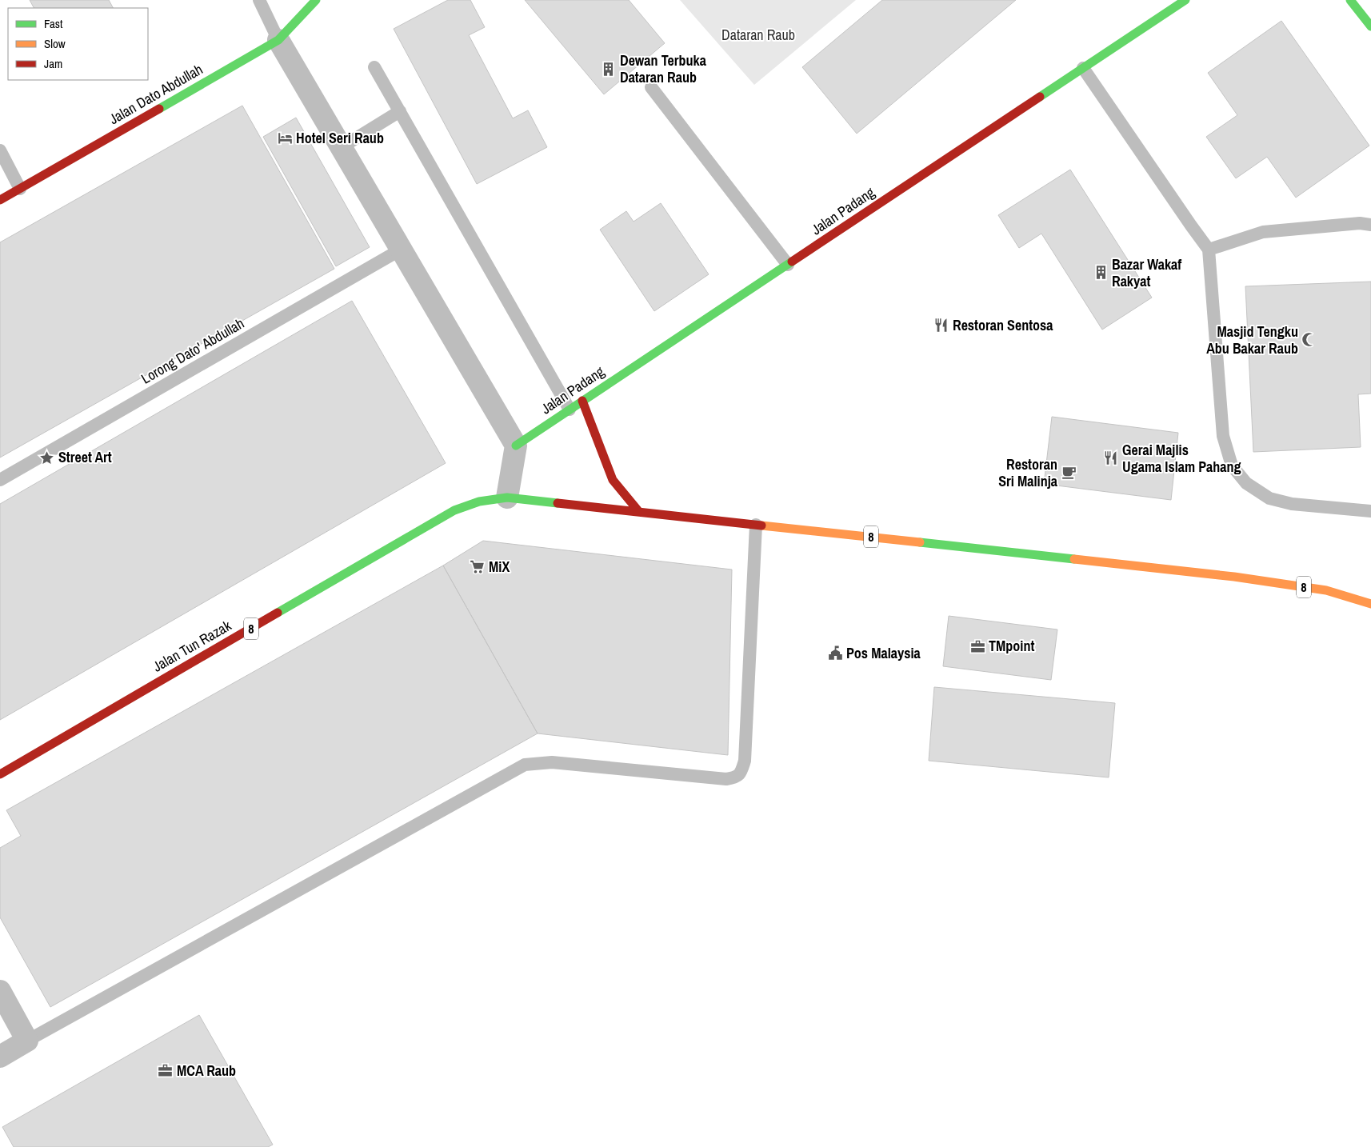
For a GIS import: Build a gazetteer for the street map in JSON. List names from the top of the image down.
{
  "streets": {
    "main road": [
      "Jalan Dato Abdullah",
      "Jalan Padang",
      "8",
      "Jalan Tun Razak"
    ],
    "lane": ["Lorong Dato' Abdullah"]
  },
  "crossings": [
    ["8", "Jalan Tun Razak"]
  ],
  "parks": ["Dataran Raub"],
  "places": {
    "building": ["Dewan Terbuka Dataran Raub", "Bazar Wakaf Rakyat"],
    "hotel": ["Hotel Seri Raub"],
    "restaurant": ["Restoran Sentosa", "Gerai Majlis Ugama Islam Pahang"],
    "mosque": ["Masjid Tengku Abu Bakar Raub"],
    "place": ["Street Art"],
    "cafe": ["Restoran Sri Malinja"],
    "supermarket": ["MiX"],
    "office": ["TMpoint", "MCA Raub"],
    "public building": ["Pos Malaysia"]
  },
  "legend": ["Fast", "Slow", "Jam"]
}
